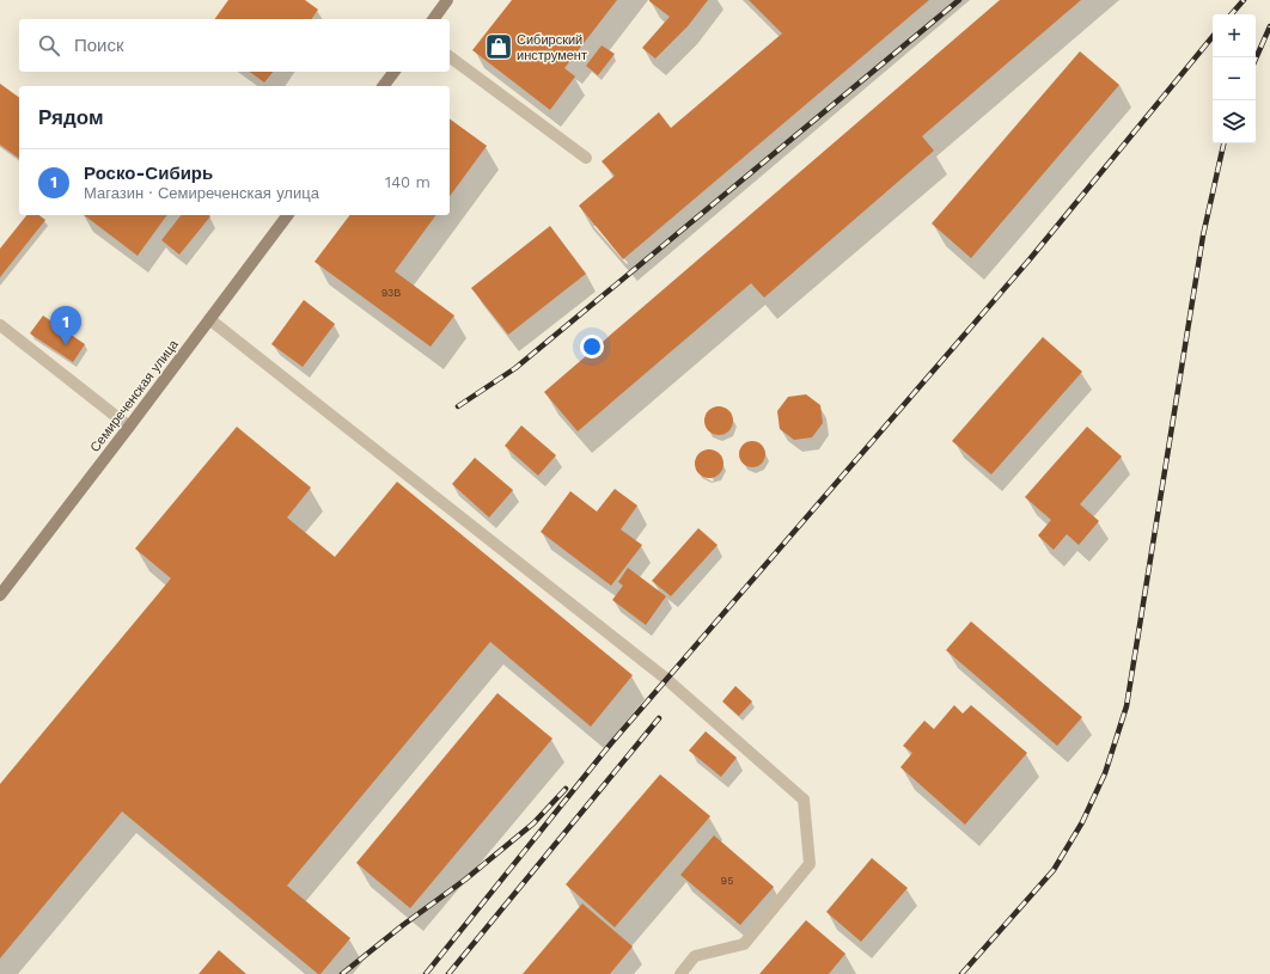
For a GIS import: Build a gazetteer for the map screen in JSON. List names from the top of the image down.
{
  "streets": {
    "main road": ["Семиреченская улица"]
  },
  "places": {
    "shop": ["Сибирский инструмент"]
  },
  "house_numbers": ["93В", "95"],
  "page": {
    "map_buttons": ["+", "−"],
    "search": "Поиск",
    "heading": "Рядом",
    "list": [
      {
        "mark": "1",
        "name": "Роско-Сибирь",
        "note": "Магазин · Семиреченская улица",
        "value": "140 m"
      }
    ],
    "pins": "1"
  }
}
